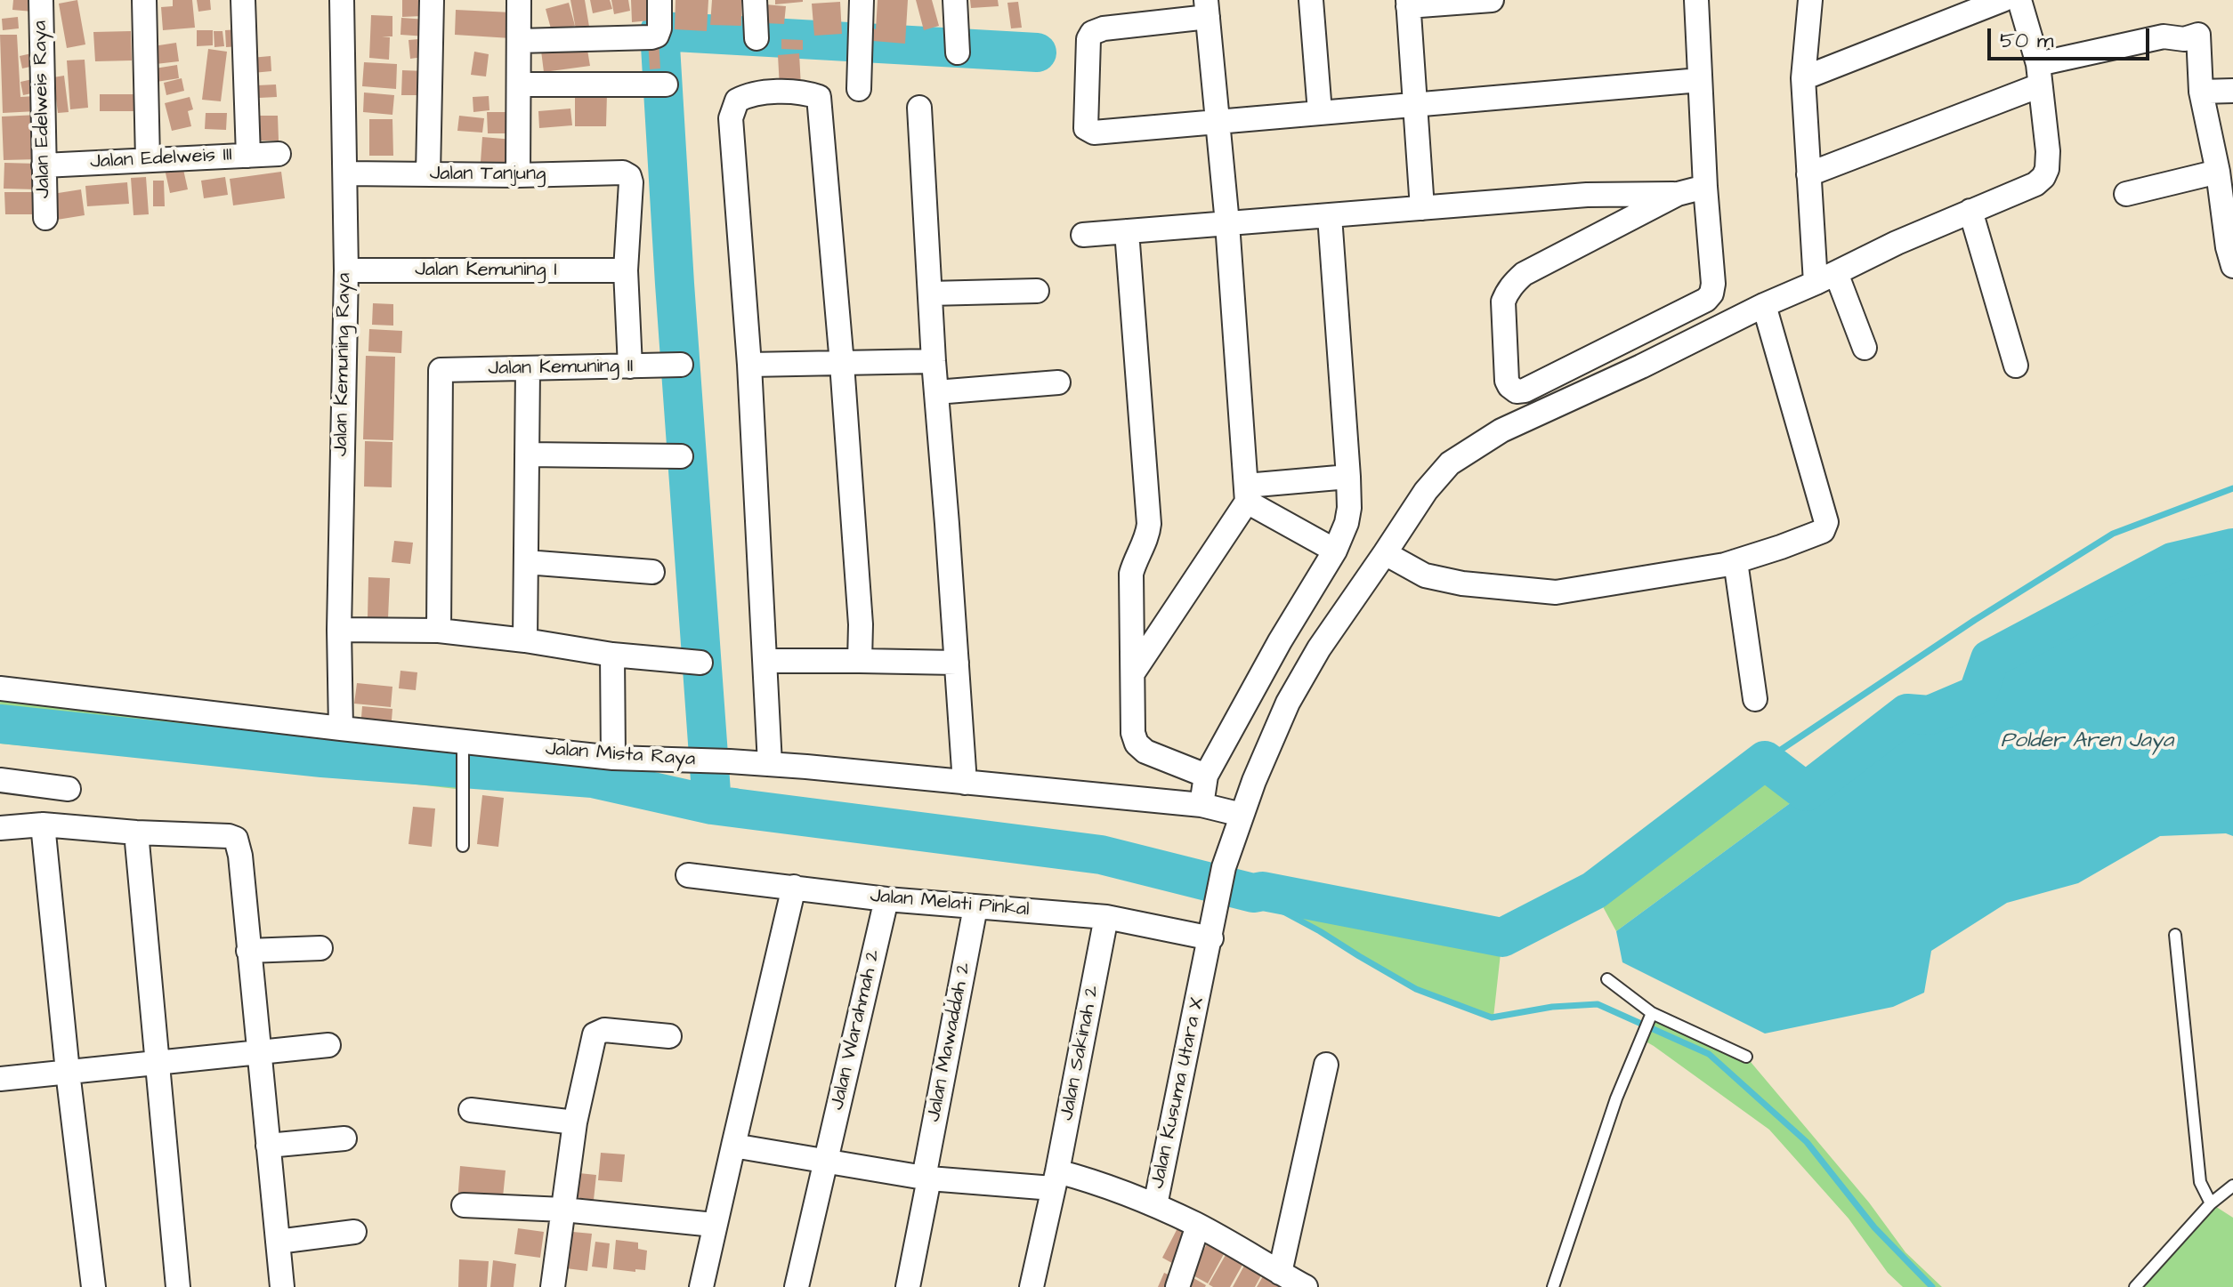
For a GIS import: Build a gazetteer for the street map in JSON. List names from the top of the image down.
{
  "streets": {
    "street": [
      "Jalan Edelweis Raya",
      "Jalan Edelweis III",
      "Jalan Tanjung",
      "Jalan Kemuning I",
      "Jalan Kemuning Raya",
      "Jalan Kemuning II",
      "Jalan Mista Raya",
      "Jalan Melati Pinkal",
      "Jalan Warahmah 2",
      "Jalan Mawaddah 2",
      "Jalan Sakinah 2",
      "Jalan Kusuma Utara X"
    ]
  },
  "crossings": [
    ["Jalan Edelweis Raya", "Jalan Edelweis III"],
    ["Jalan Tanjung", "Jalan Kemuning I"],
    ["Jalan Tanjung", "Jalan Kemuning Raya"],
    ["Jalan Kemuning I", "Jalan Kemuning Raya"],
    ["Jalan Kemuning Raya", "Jalan Mista Raya"],
    ["Jalan Mista Raya", "Jalan Kusuma Utara X"],
    ["Jalan Melati Pinkal", "Jalan Warahmah 2"],
    ["Jalan Melati Pinkal", "Jalan Mawaddah 2"],
    ["Jalan Melati Pinkal", "Jalan Sakinah 2"],
    ["Jalan Melati Pinkal", "Jalan Kusuma Utara X"]
  ],
  "water": ["Polder Aren Jaya"],
  "scale_bar": "50 m"
}
